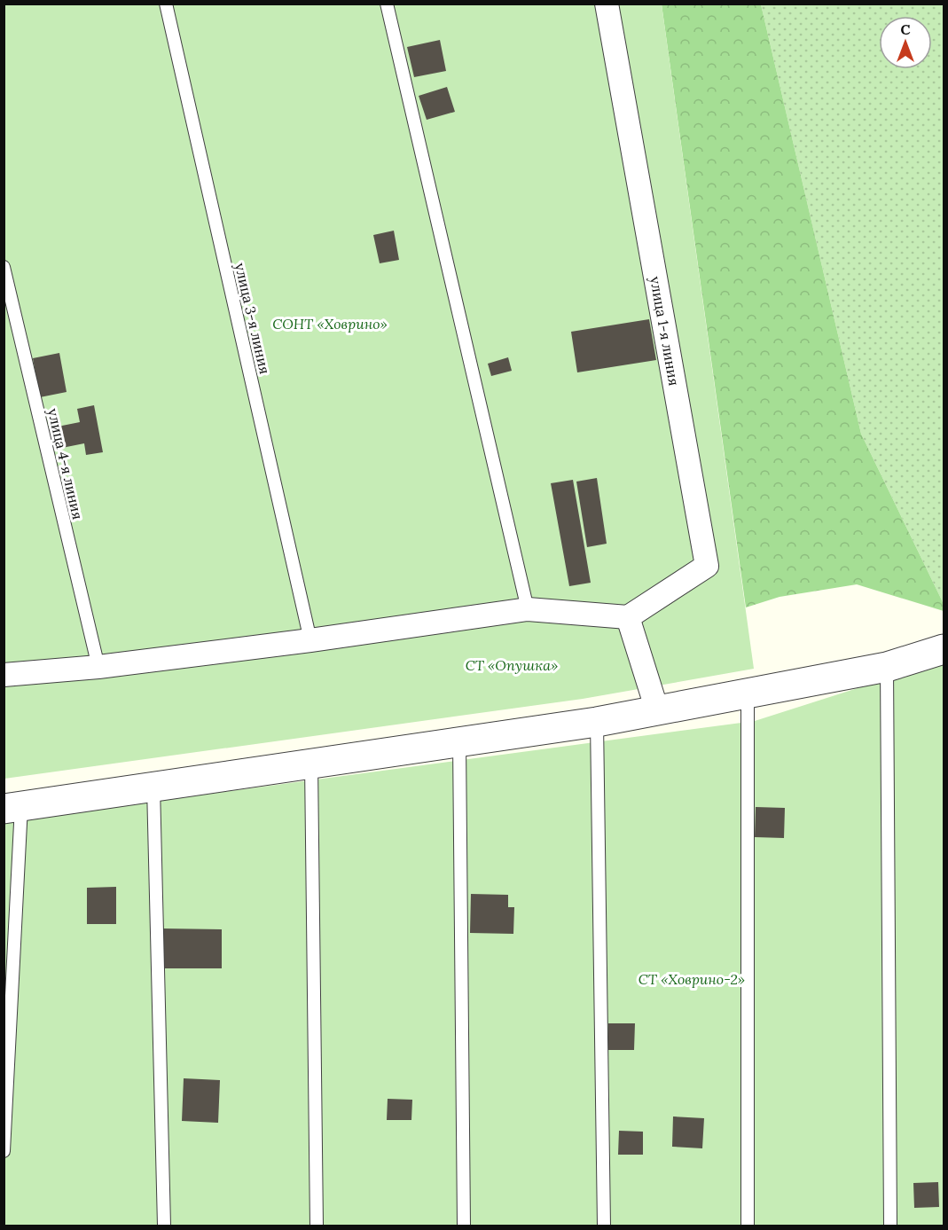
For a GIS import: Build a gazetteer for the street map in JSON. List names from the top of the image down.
{
  "streets": {
    "street": ["улица 1-я линия"],
    "lane": ["улица 3-я линия", "улица 4-я линия"]
  },
  "parks": ["СОНТ «Ховрино»", "СТ «Опушка»", "СТ «Ховрино-2»"],
  "north": "top"
}
